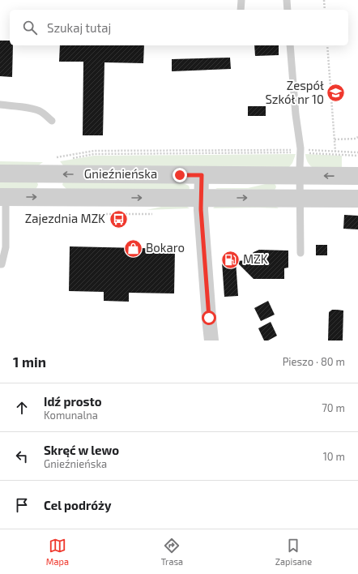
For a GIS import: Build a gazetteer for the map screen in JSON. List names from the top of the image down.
{
  "streets": {
    "street": ["Gnieźnieńska"]
  },
  "places": {
    "school or university": ["Zespół Szkół nr 10"],
    "bus stop": ["Zajezdnia MZK"],
    "shop": ["Bokaro"],
    "fuel station": ["MZK"]
  },
  "page": {
    "search": "Szukaj tutaj",
    "heading": ["1 min", "Pieszo · 80 m"],
    "list": [
      ["Idź prosto", "Komunalna", "70 m"],
      ["Skręć w lewo", "Gnieźnieńska", "10 m"],
      "Cel podróży"
    ],
    "nav": ["Mapa", "Trasa", "Zapisane"]
  }
}
